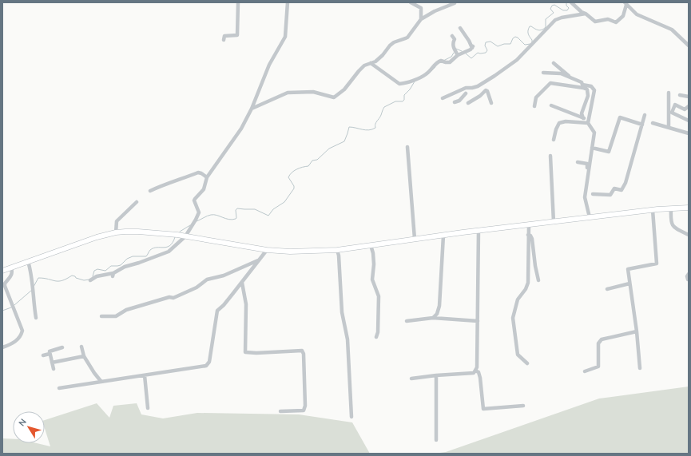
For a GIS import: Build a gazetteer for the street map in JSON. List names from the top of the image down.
{
  "north": "top left"
}
